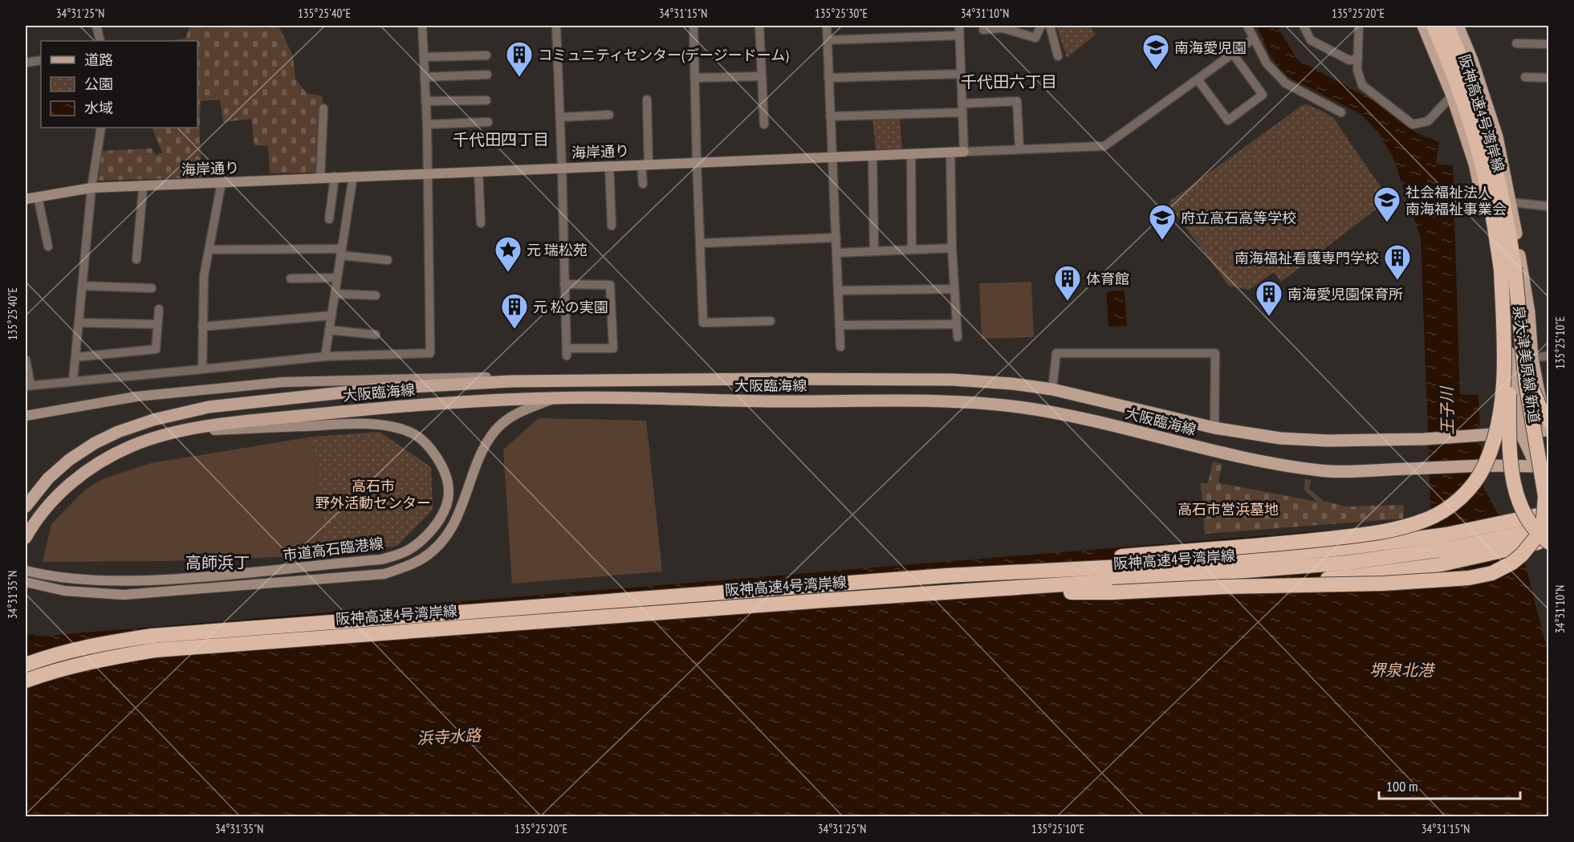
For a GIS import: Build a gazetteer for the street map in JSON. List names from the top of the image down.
{
  "streets": {
    "highway": ["阪神高速4号湾岸線"],
    "main road": ["泉大津美原線 新道", "大阪臨海線"],
    "street": ["海岸通り", "市道高石臨港線"]
  },
  "crossings": [
    ["泉大津美原線 新道", "大阪臨海線"],
    ["大阪臨海線", "市道高石臨港線"]
  ],
  "districts": ["千代田六丁目", "千代田四丁目", "高師浜丁"],
  "water": ["王子川", "堺泉北港", "浜寺水路"],
  "parks": ["高石市 野外活動センター", "高石市営浜墓地"],
  "places": {
    "school or university": ["南海愛児園", "社会福祉法人 南海福祉事業会", "府立高石高等学校"],
    "building": [
      "コミュニティセンター(デージードーム)",
      "南海福祉看護専門学校",
      "体育館",
      "南海愛児園保育所",
      "元 松の実園"
    ],
    "place": ["元 瑞松苑"]
  },
  "legend": ["道路", "公園", "水域"],
  "scale_bar": "100 m",
  "coordinates": [
    "34°31'25\"N",
    "135°25'40\"E",
    "34°31'15\"N",
    "135°25'30\"E",
    "34°31'10\"N",
    "135°25'20\"E",
    "135°25'10\"E",
    "34°31'35\"N"
  ]
}
